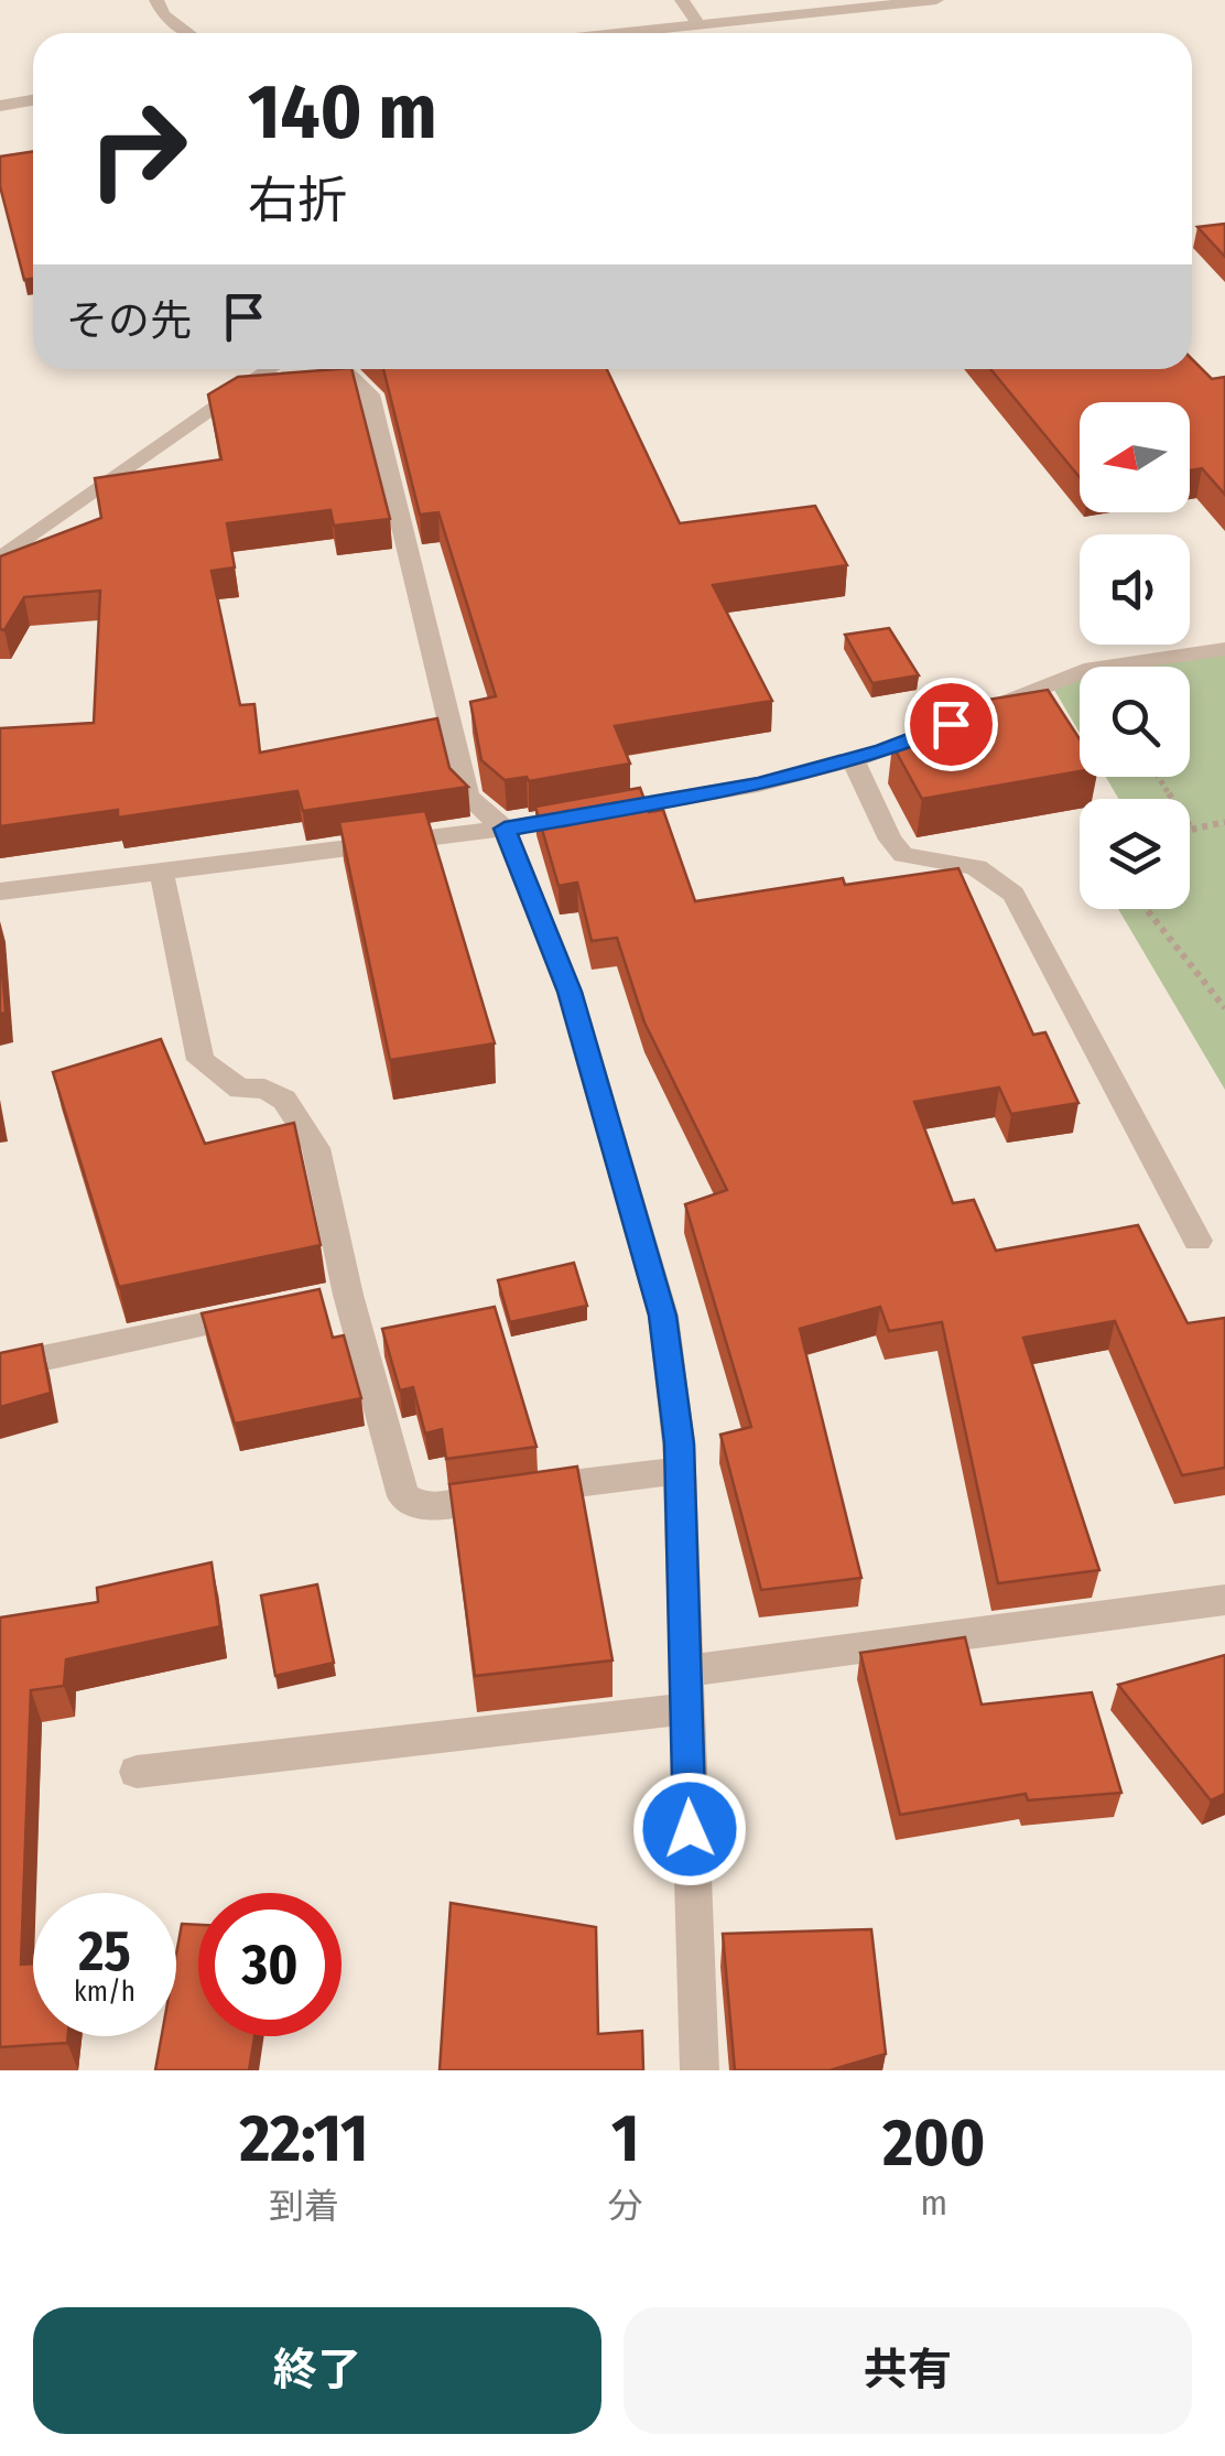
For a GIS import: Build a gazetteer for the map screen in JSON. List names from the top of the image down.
{
  "north": "left",
  "page": {
    "turn": ["140 m", "右折"],
    "then": "その先",
    "speed": "25 km/h",
    "limit": "30",
    "eta": [
      "22:11",
      "到着",
      "1",
      "分",
      "200",
      "m"
    ],
    "buttons": ["終了", "共有"]
  }
}
